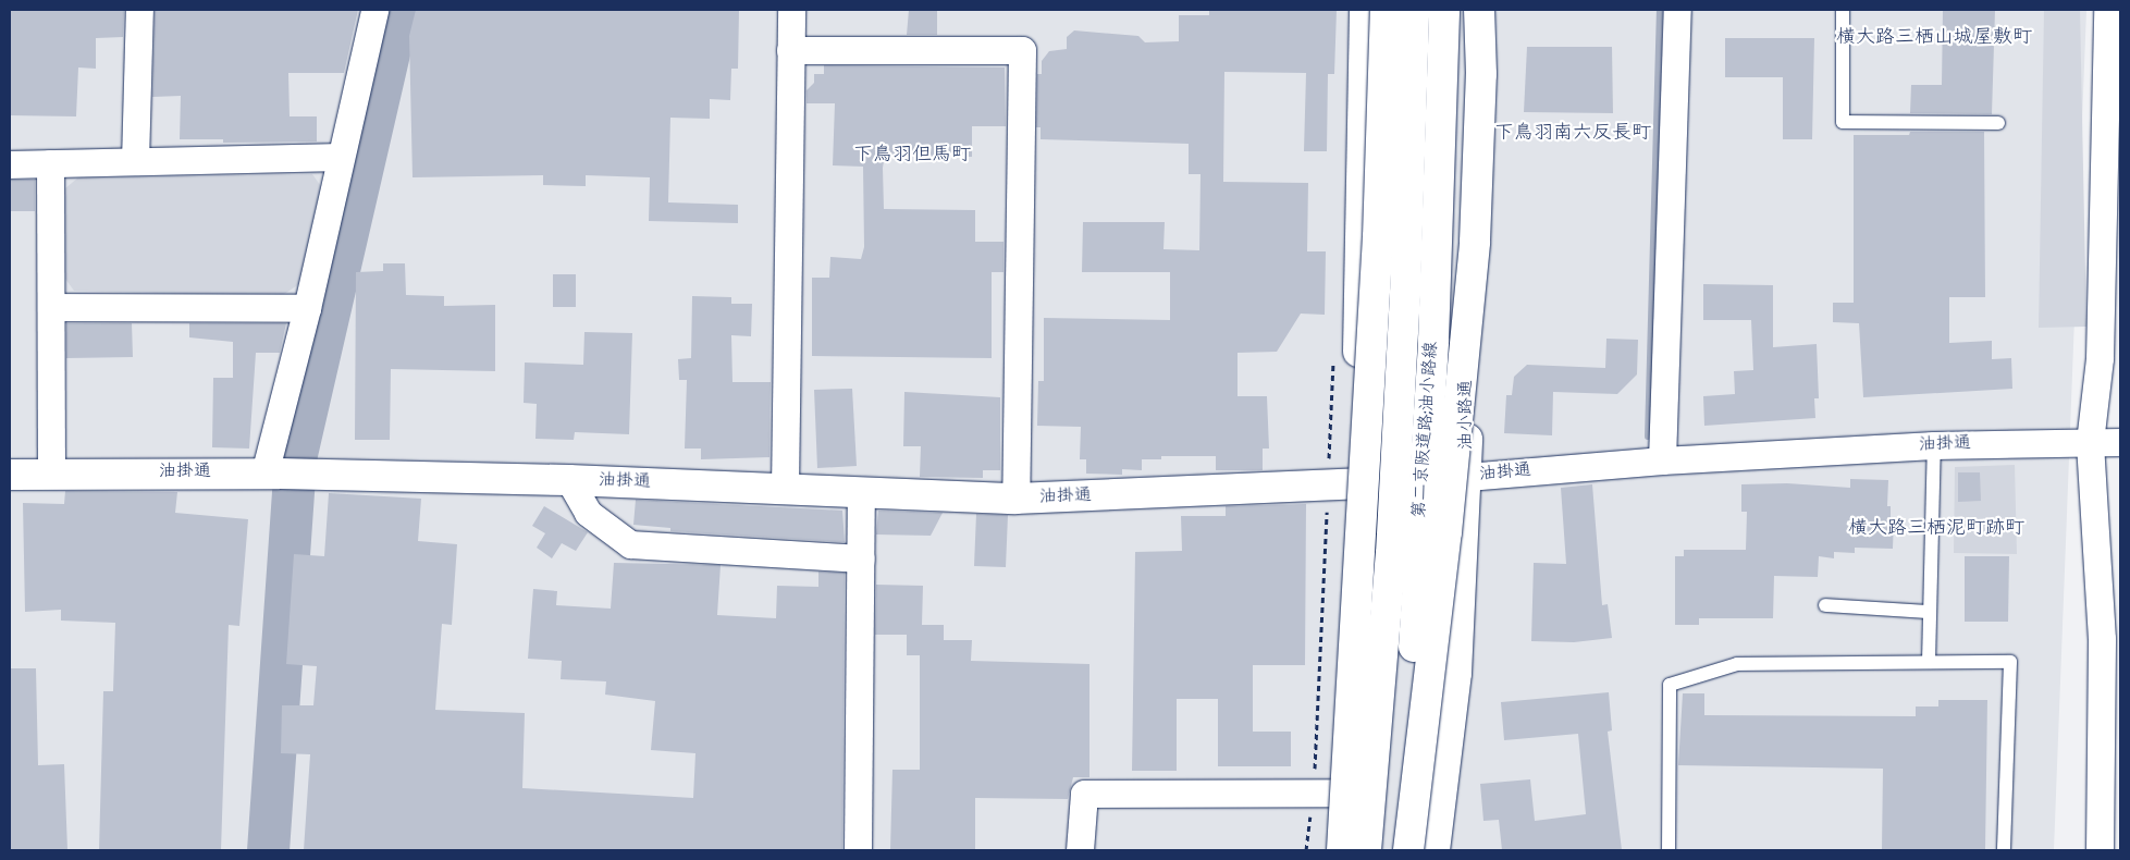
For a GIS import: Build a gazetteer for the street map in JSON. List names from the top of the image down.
{
  "streets": {
    "main road": ["油小路通", "第二京阪道路;油小路線", "油掛通"]
  },
  "crossings": [
    ["油小路通", "油掛通"]
  ],
  "districts": [
    "横大路三栖山城屋敷町",
    "下鳥羽南六反長町",
    "下鳥羽但馬町",
    "横大路三栖泥町跡町"
  ]
}
